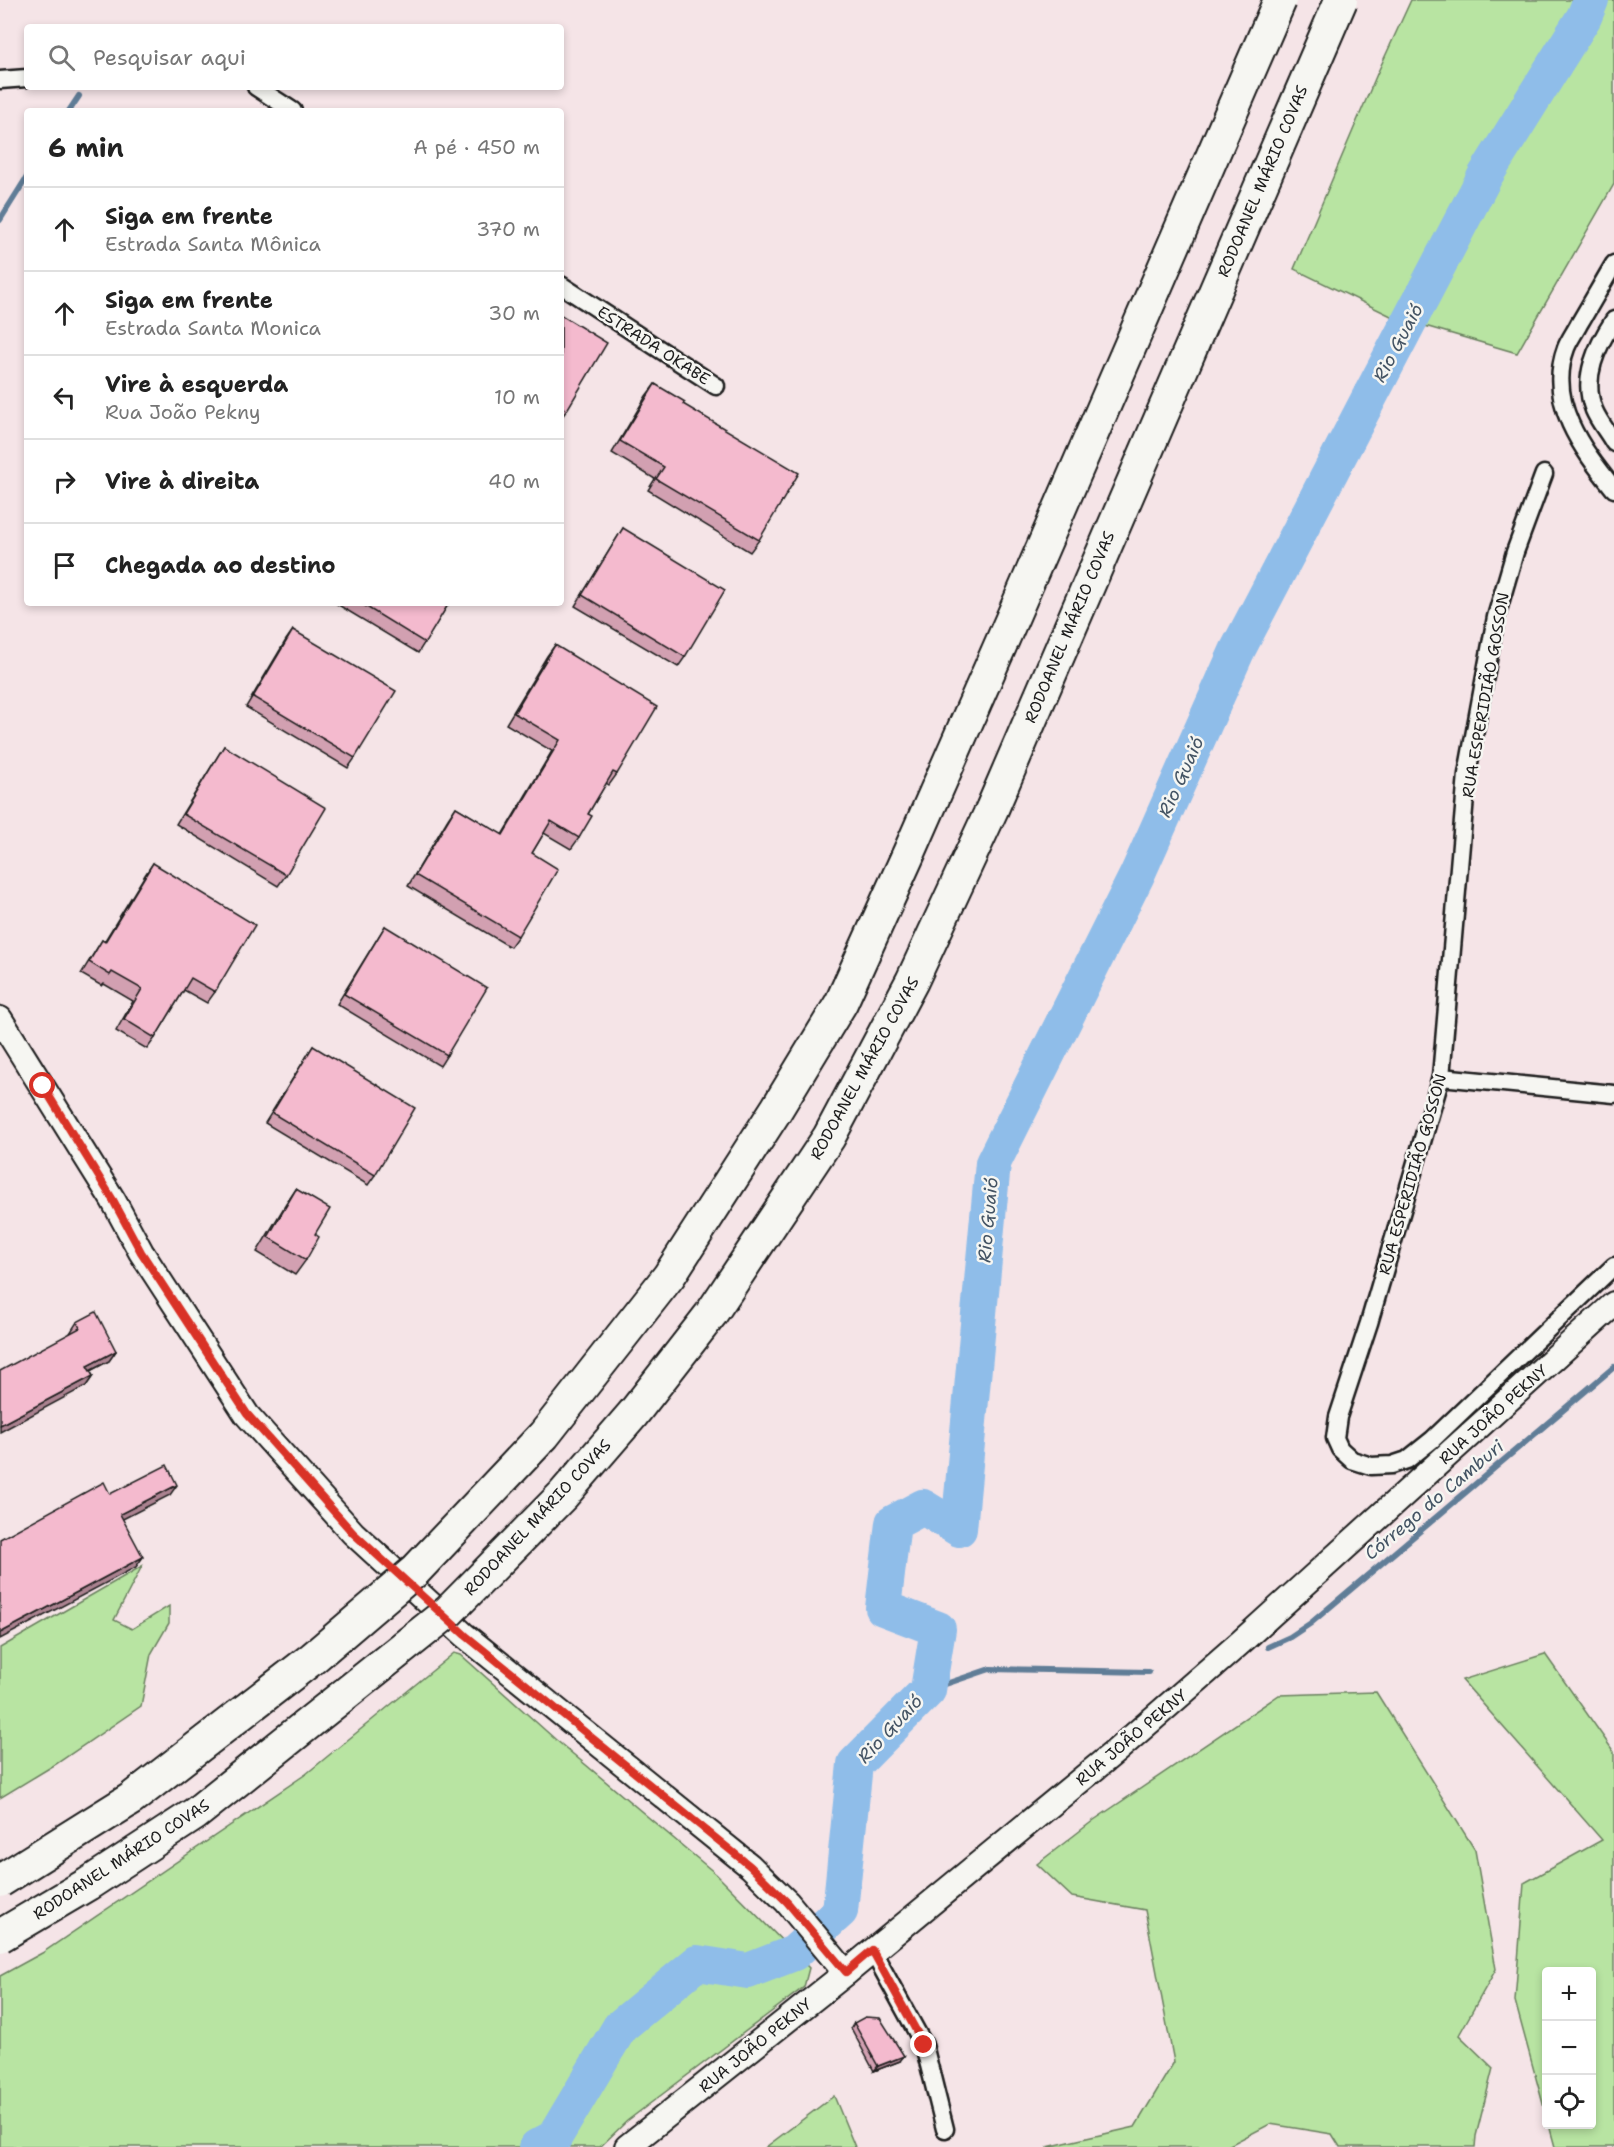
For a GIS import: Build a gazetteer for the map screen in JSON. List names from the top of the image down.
{
  "streets": {
    "highway": ["RODOANEL MÁRIO COVAS"],
    "main road": ["RUA JOÃO PEKNY"],
    "street": ["ESTRADA OKABE", "RUA ESPERIDIÃO GOSSON"]
  },
  "water": ["Rio Guaió", "Córrego do Camburi"],
  "page": {
    "search": "Pesquisar aqui",
    "heading": ["6 min", "A pé · 450 m"],
    "list": [
      ["Siga em frente", "Estrada Santa Mônica", "370 m"],
      ["Siga em frente", "Estrada Santa Monica", "30 m"],
      ["Vire à esquerda", "Rua João Pekny", "10 m"],
      ["Vire à direita", "40 m"],
      "Chegada ao destino"
    ],
    "map_buttons": ["+", "−"]
  }
}
